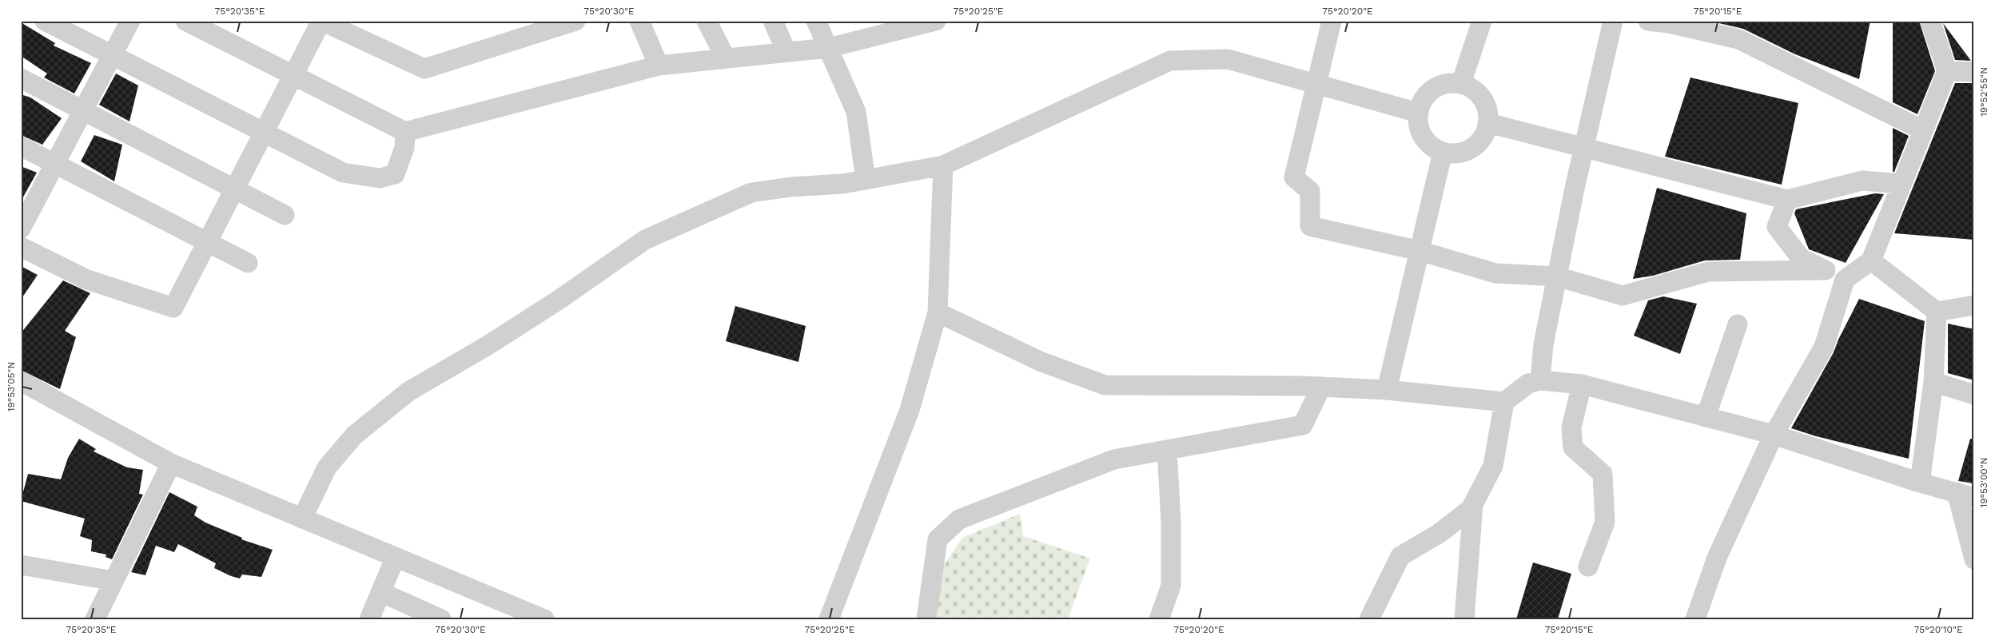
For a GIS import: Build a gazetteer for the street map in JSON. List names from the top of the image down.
{
  "coordinates": [
    "75°20'35\"E",
    "75°20'30\"E",
    "75°20'25\"E",
    "75°20'20\"E",
    "75°20'15\"E",
    "19°52'55\"N",
    "19°53'05\"N",
    "19°53'00\"N",
    "75°20'10\"E"
  ]
}
